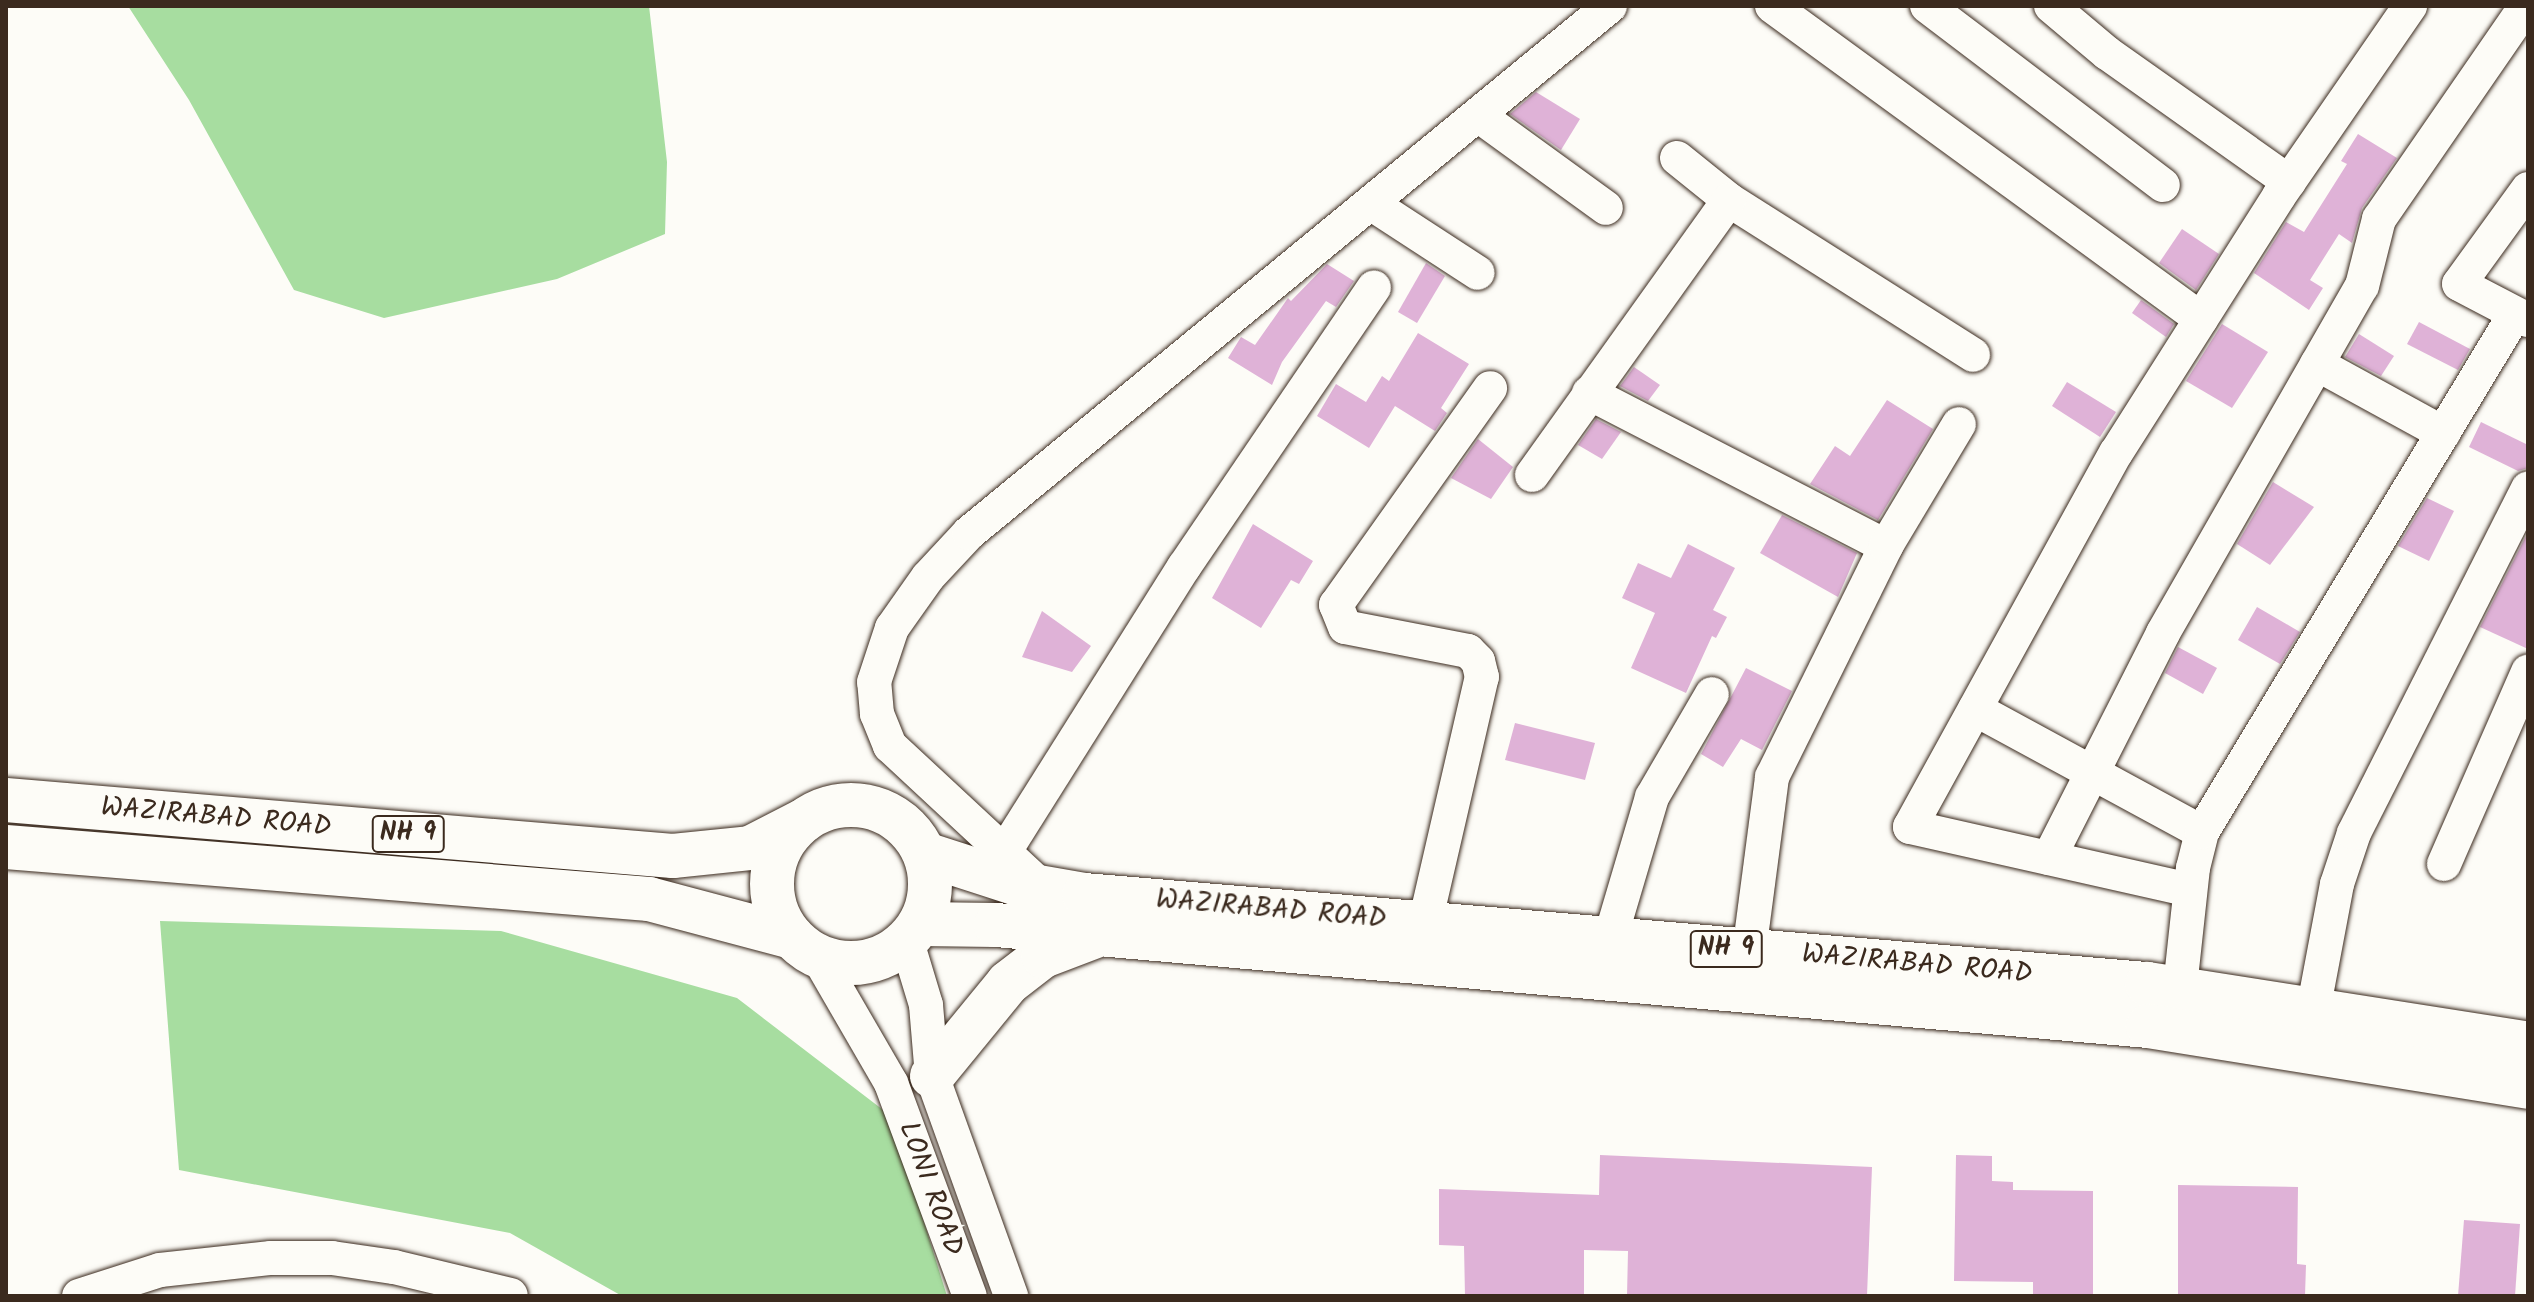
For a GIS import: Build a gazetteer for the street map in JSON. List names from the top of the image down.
{
  "streets": {
    "main road": ["WAZIRABAD ROAD", "NH 9"],
    "street": ["LONI ROAD"]
  }
}
